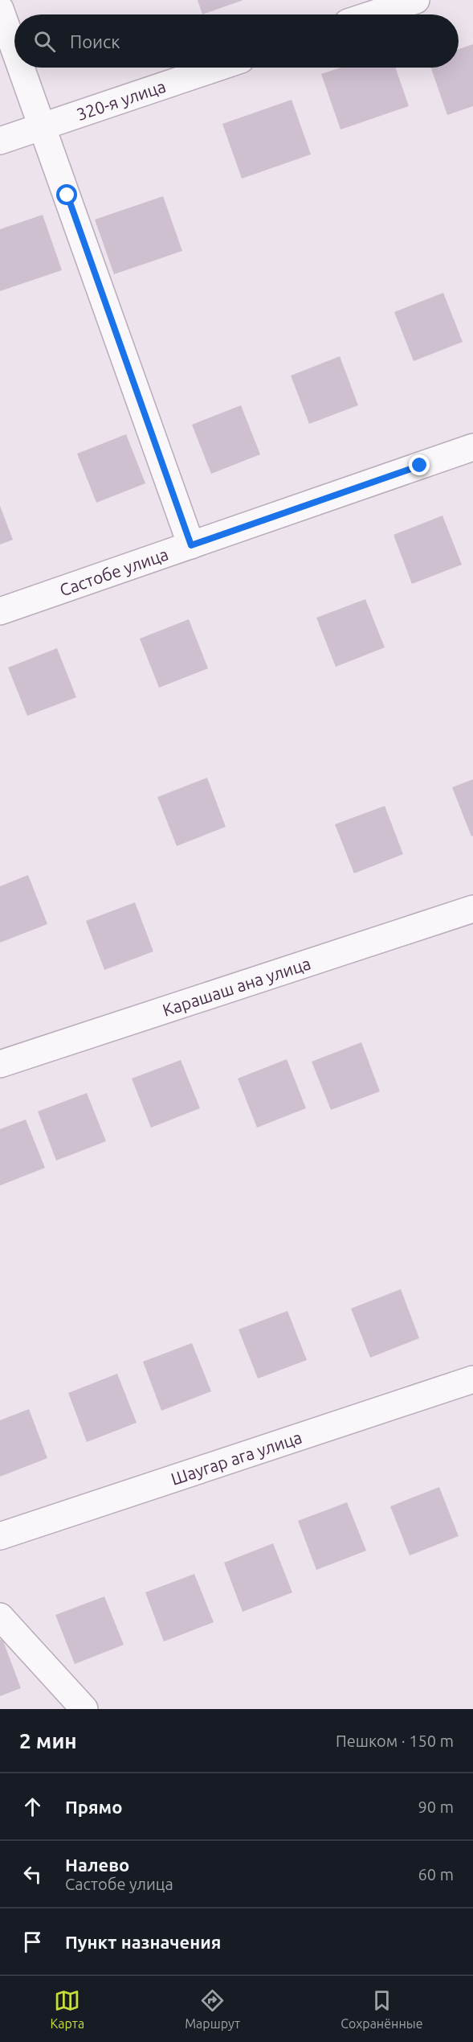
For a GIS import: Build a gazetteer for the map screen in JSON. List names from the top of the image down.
{
  "streets": {
    "street": [
      "320-я улица",
      "Састобе улица",
      "Карашаш ана улица",
      "Шаугар ага улица"
    ]
  },
  "page": {
    "search": "Поиск",
    "heading": ["2 мин", "Пешком · 150 m"],
    "list": [
      ["Прямо", "90 m"],
      ["Налево", "Састобе улица", "60 m"],
      "Пункт назначения"
    ],
    "nav": ["Карта", "Маршрут", "Сохранённые"]
  }
}
